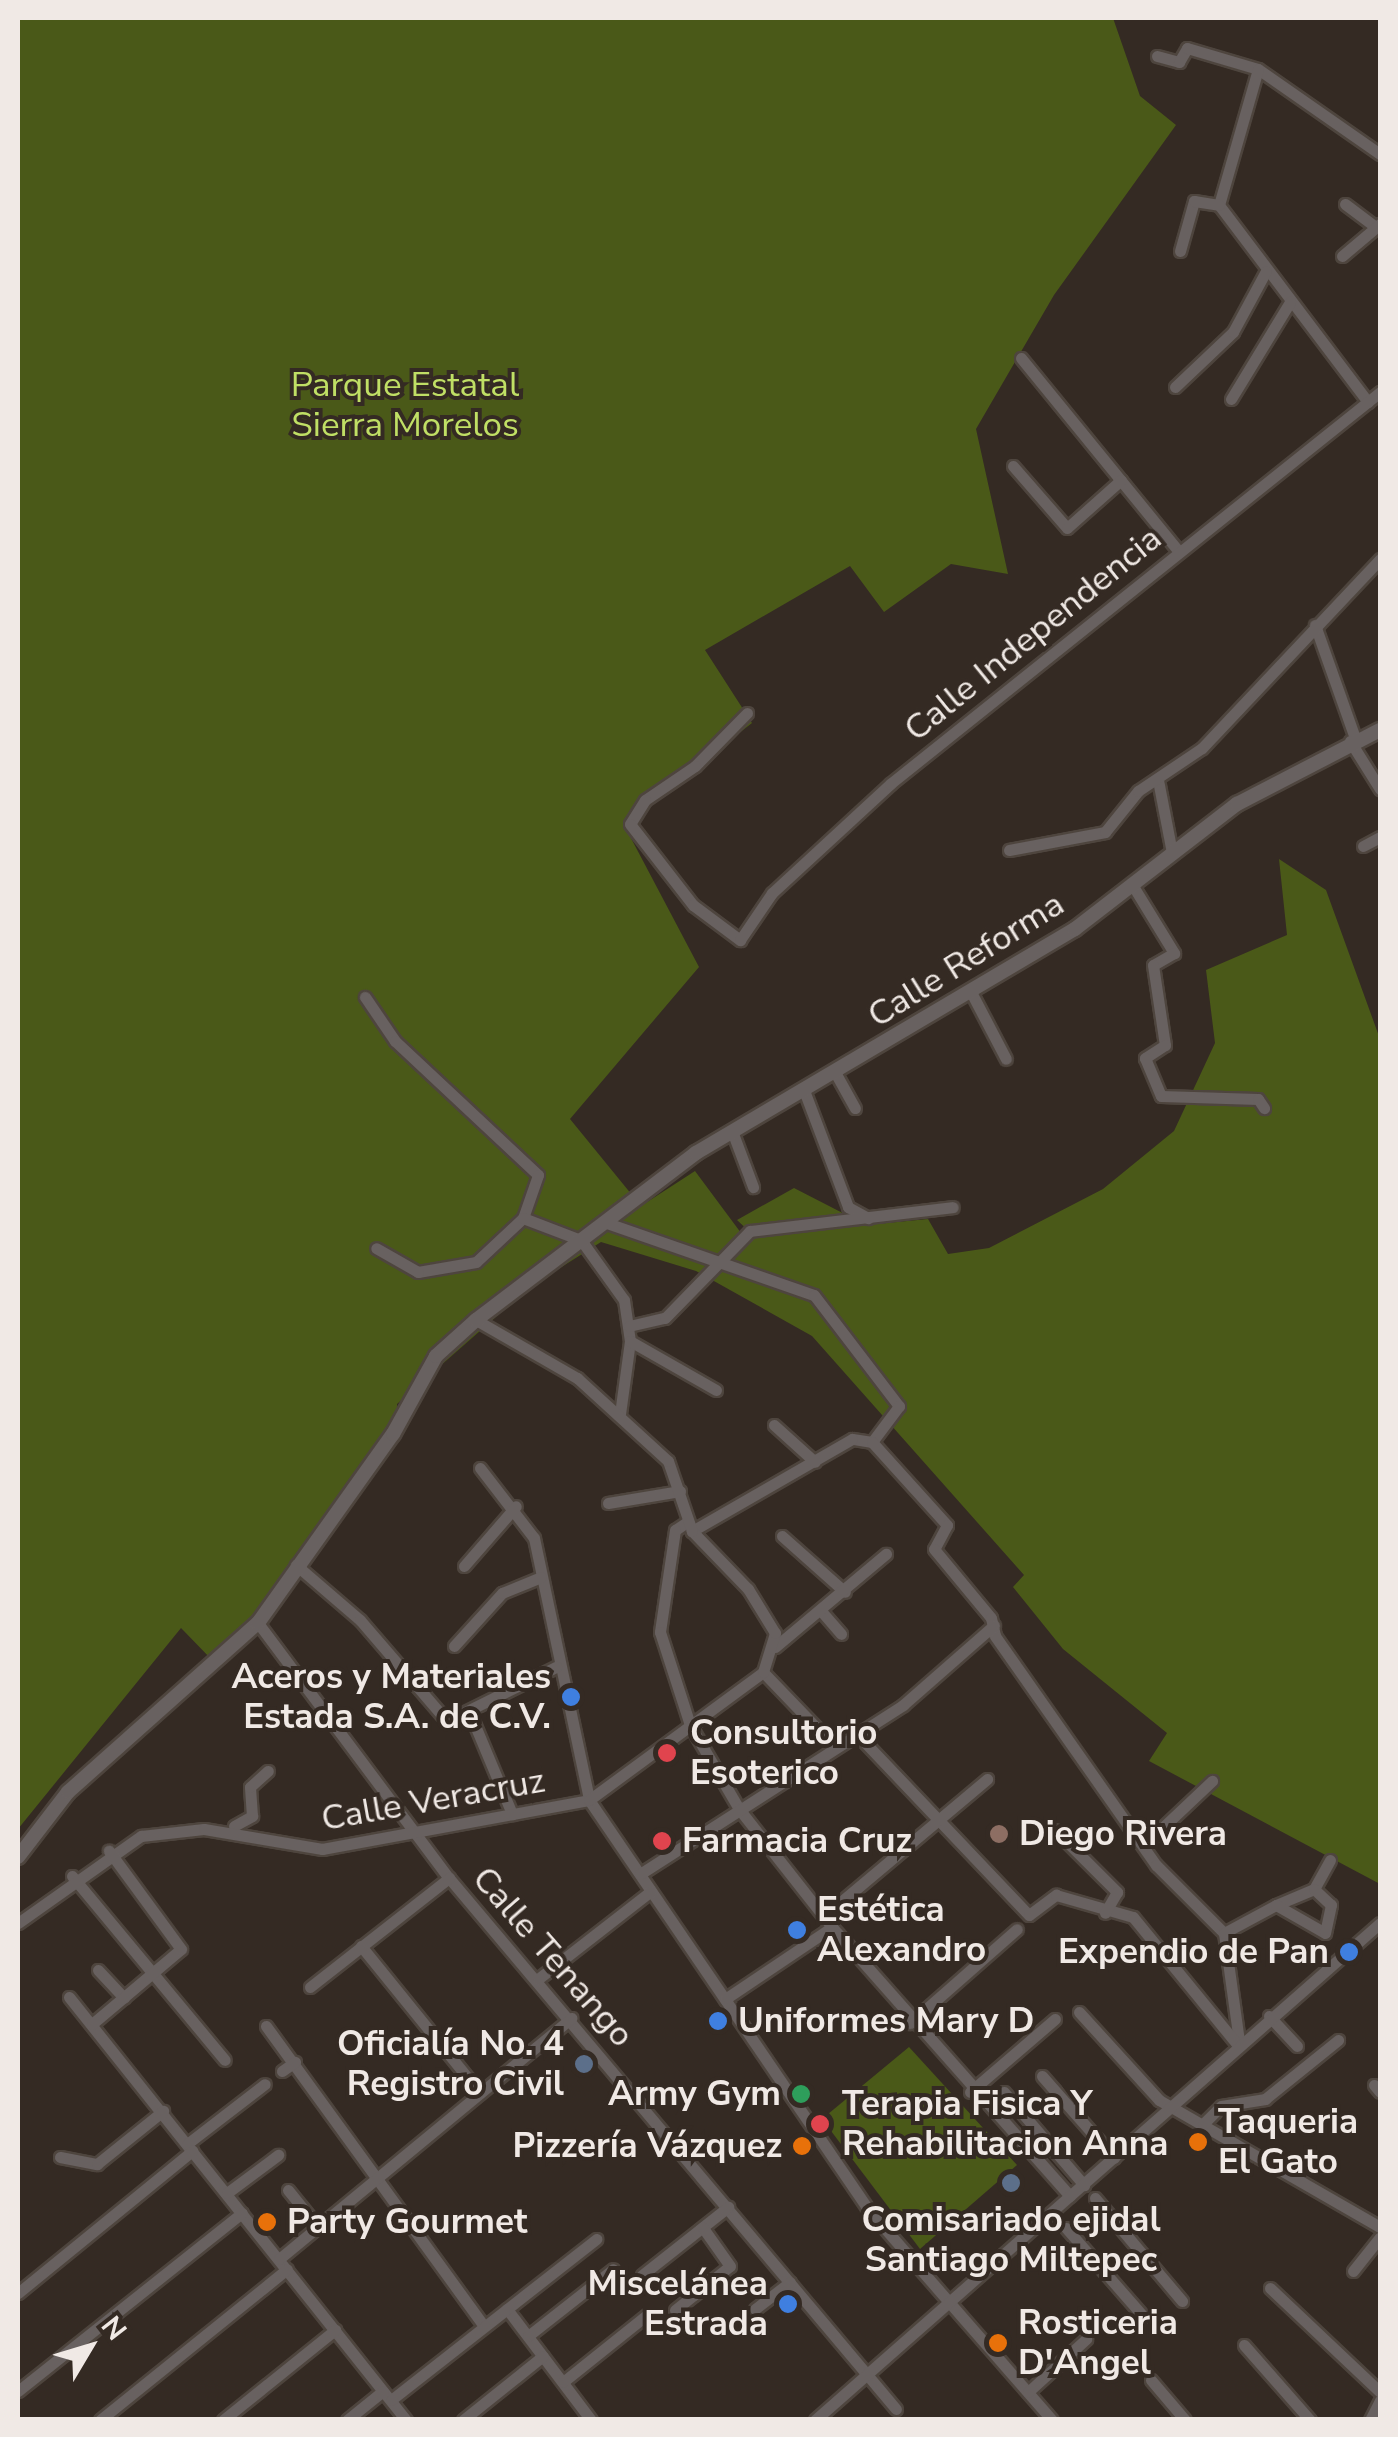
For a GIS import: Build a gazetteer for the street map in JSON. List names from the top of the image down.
{
  "streets": {
    "street": [
      "Calle Independencia",
      "Calle Reforma",
      "Calle Veracruz",
      "Calle Tenango"
    ]
  },
  "crossings": [
    ["Calle Reforma", "Calle Tenango"],
    ["Calle Veracruz", "Calle Tenango"]
  ],
  "parks": ["Parque Estatal Sierra Morelos"],
  "places": [
    "Aceros y Materiales Estada S.A. de C.V.",
    "Consultorio Esoterico",
    "Diego Rivera",
    "Farmacia Cruz",
    "Estética Alexandro",
    "Expendio de Pan",
    "Uniformes Mary D",
    "Oficialía No. 4 Registro Civil",
    "Army Gym",
    "Terapia Fisica Y Rehabilitacion Anna",
    "Taqueria El Gato",
    "Pizzería Vázquez",
    "Comisariado ejidal Santiago Miltepec",
    "Party Gourmet",
    "Miscelánea Estrada",
    "Rosticeria D'Angel"
  ],
  "north": "top right"
}
